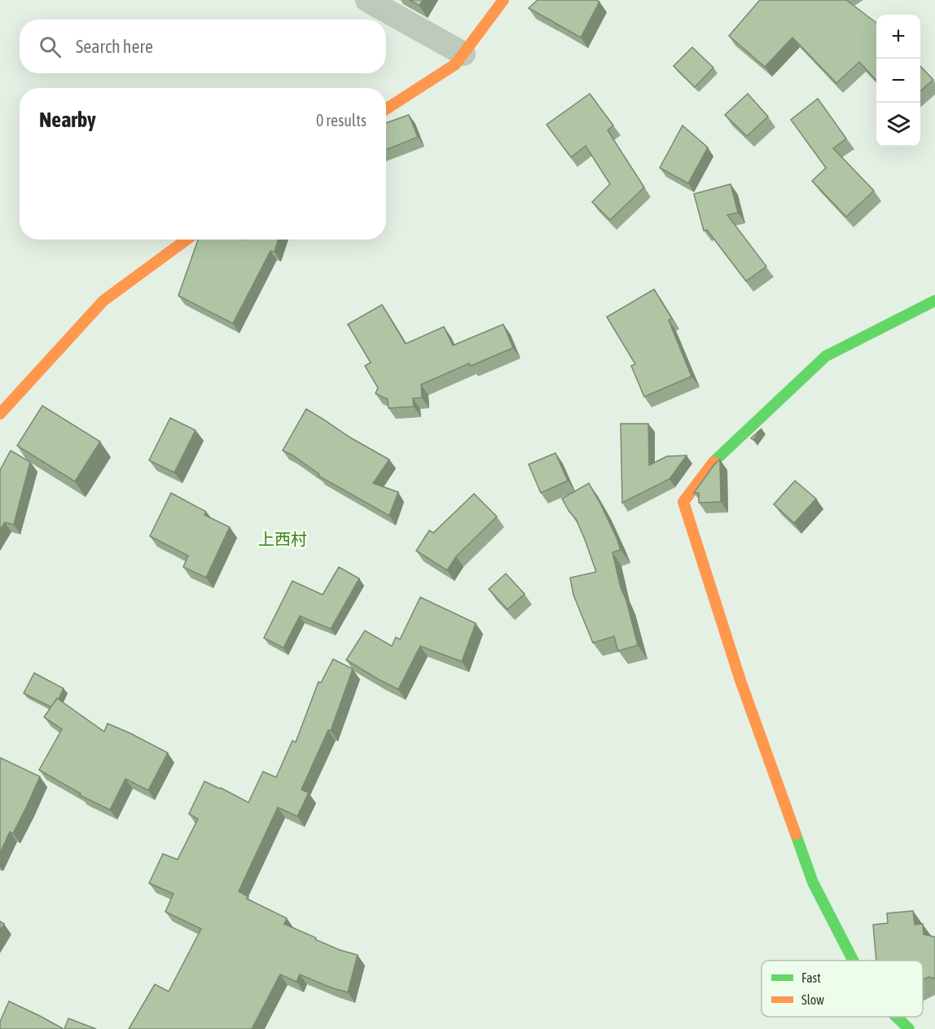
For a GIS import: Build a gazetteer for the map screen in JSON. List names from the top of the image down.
{
  "districts": ["上西村"],
  "legend": ["Fast", "Slow"],
  "page": {
    "map_buttons": ["+", "−"],
    "search": "Search here",
    "heading": ["Nearby", "0 results"]
  }
}
